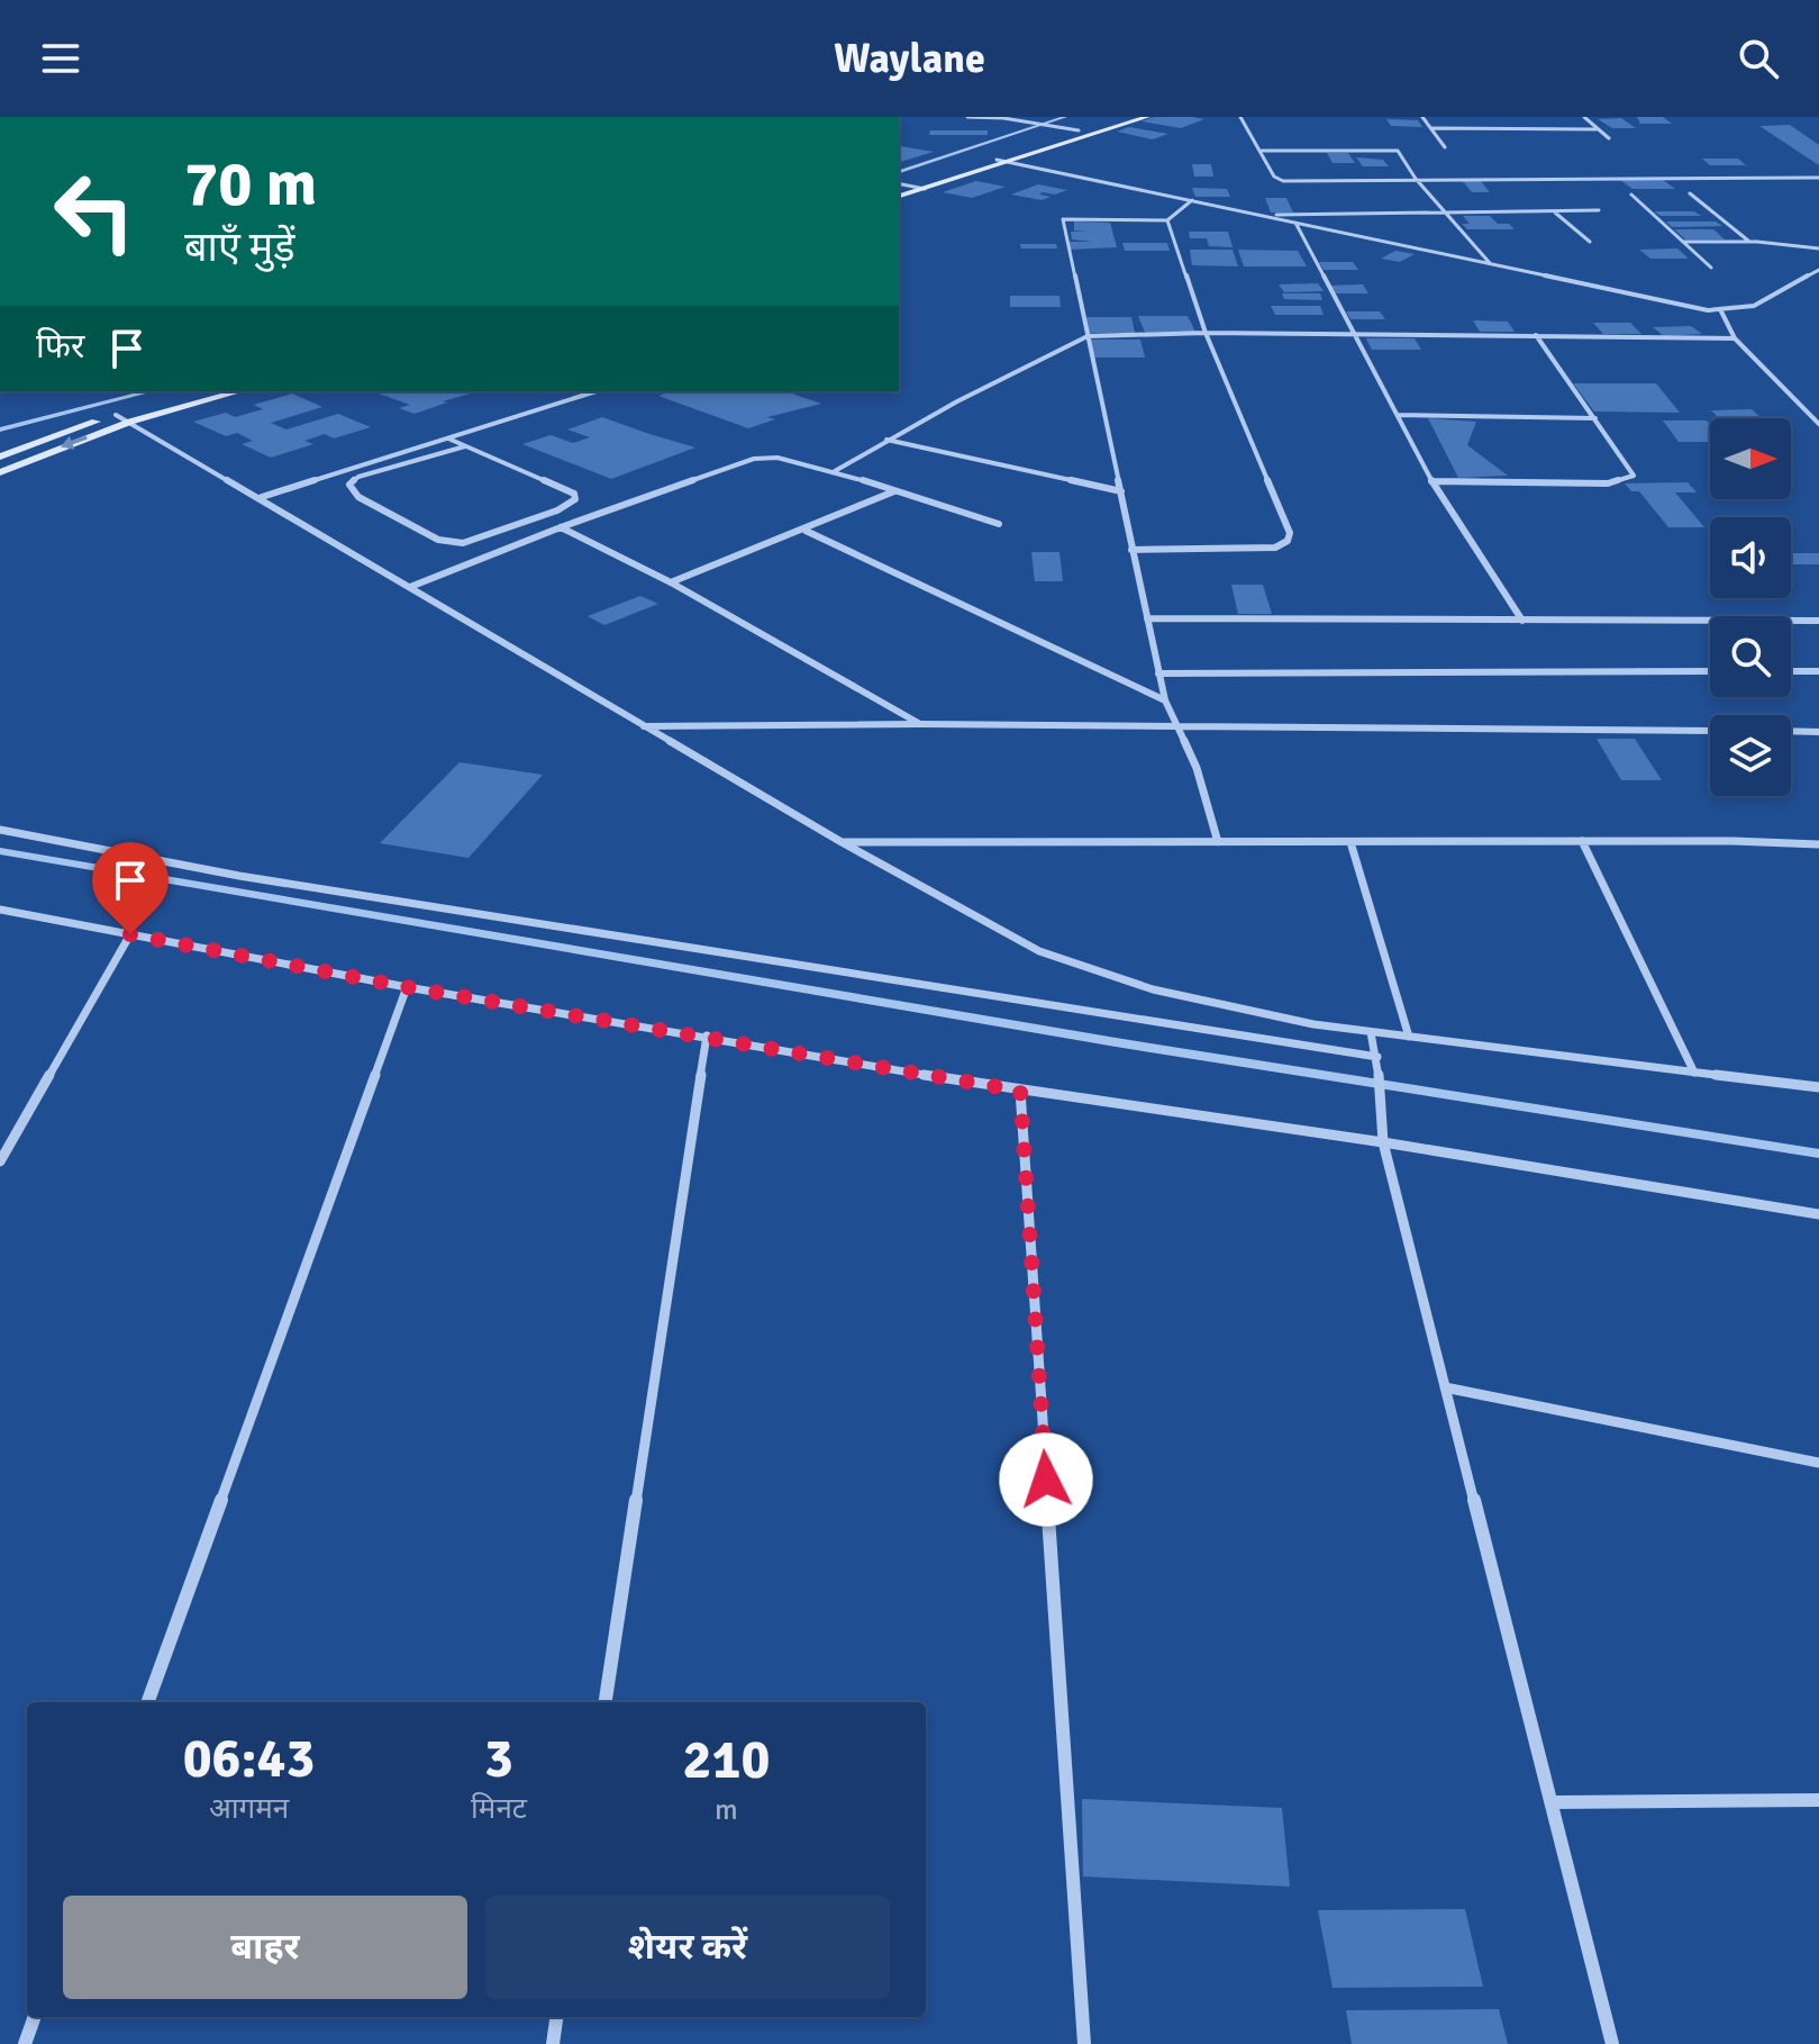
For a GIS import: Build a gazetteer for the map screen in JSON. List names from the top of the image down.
{
  "north": "right",
  "page": {
    "header": "Waylane",
    "turn": ["70 m", "बाएँ मुड़ें"],
    "then": "फिर",
    "eta": [
      "06:43",
      "आगमन",
      "3",
      "मिनट",
      "210",
      "m"
    ],
    "buttons": ["बाहर", "शेयर करें"]
  }
}
